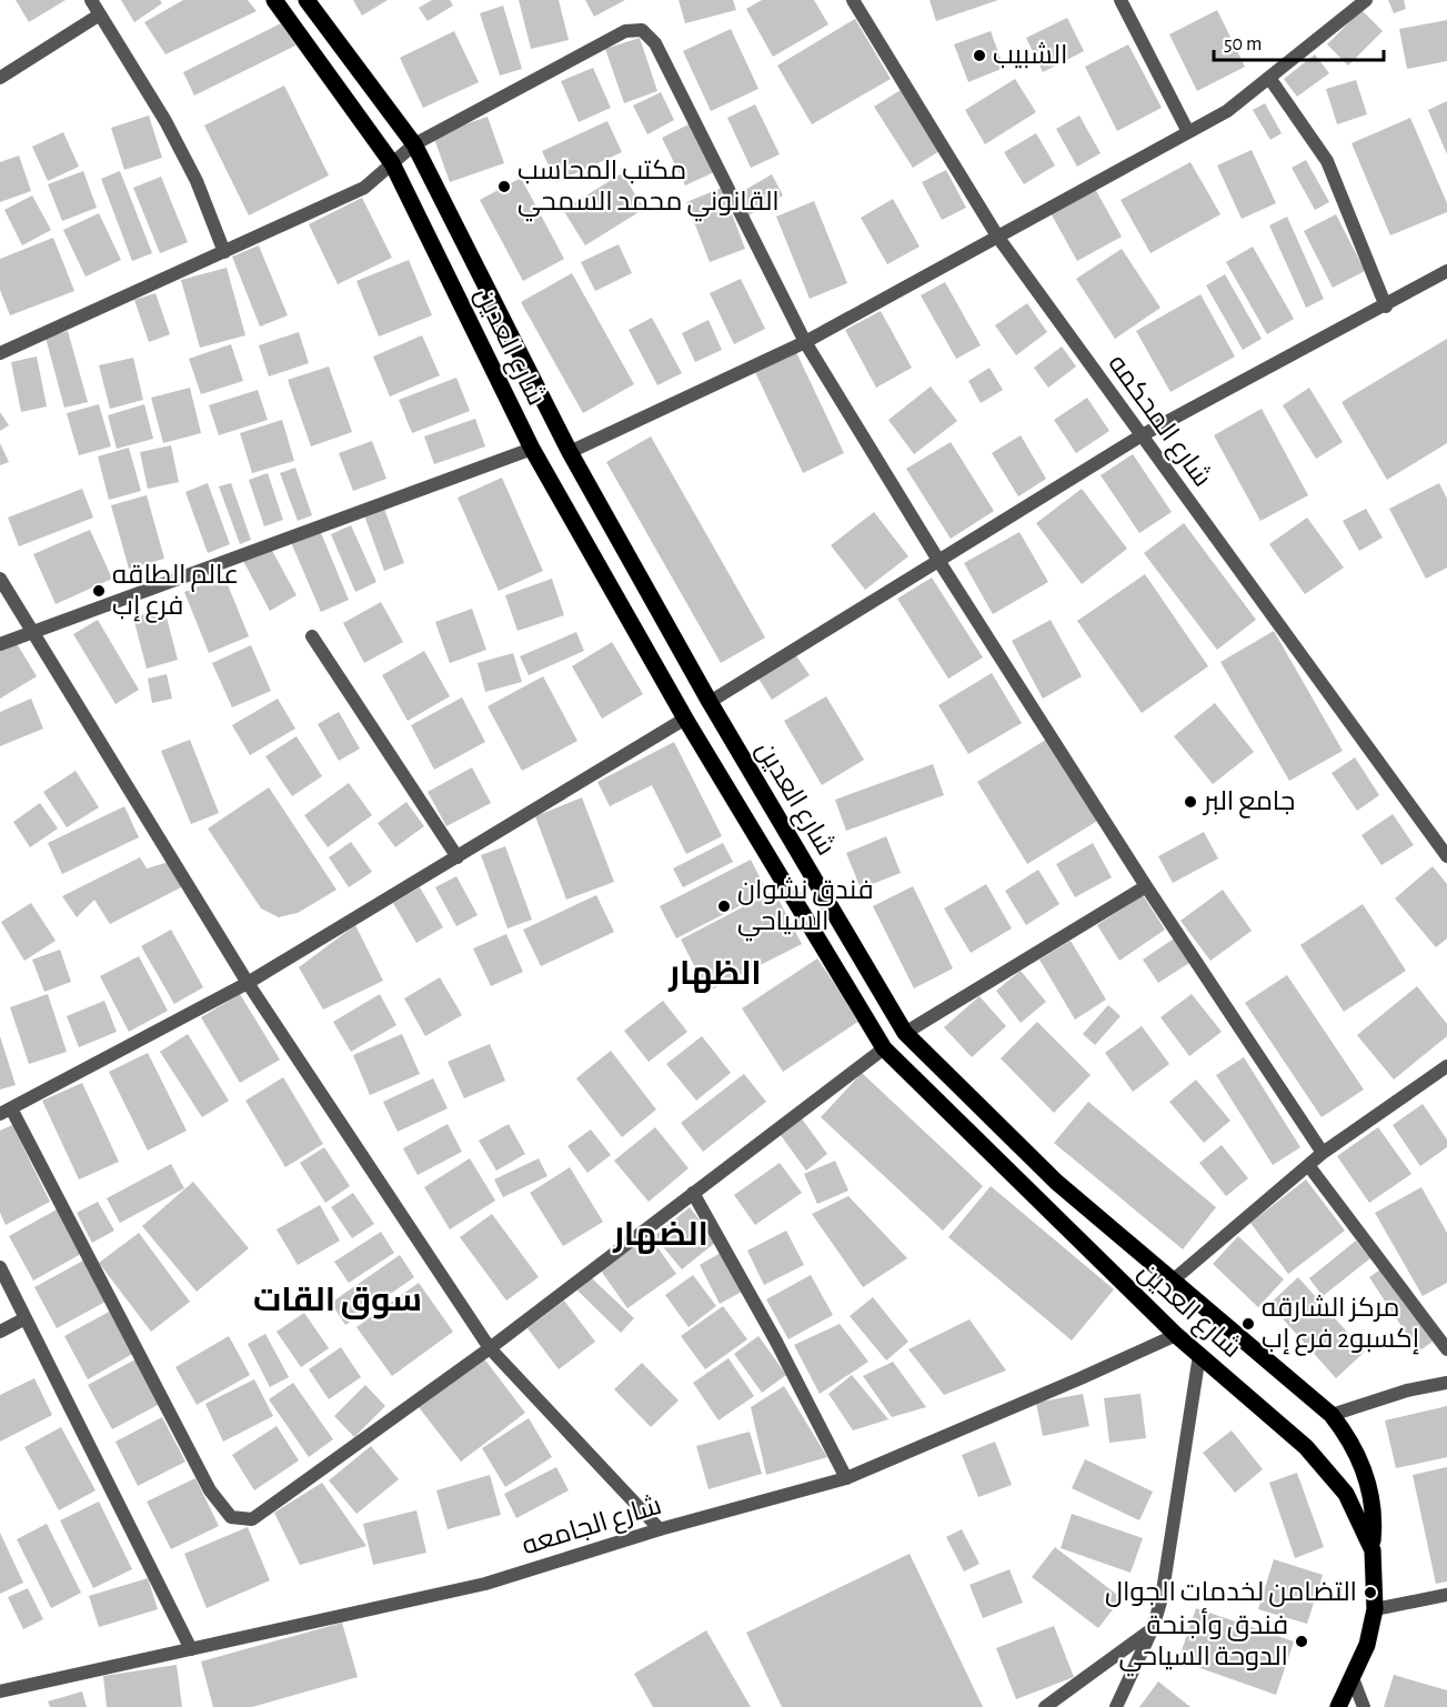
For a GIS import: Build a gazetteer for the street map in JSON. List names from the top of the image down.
{
  "streets": {
    "main road": ["شارع العدين"],
    "street": ["شارع المحكمه", "شارع الجامعه"]
  },
  "crossings": [
    ["شارع العدين", "شارع الجامعه"]
  ],
  "districts": ["الظهار", "الضهار", "سوق القات"],
  "places": [
    "الشبيب",
    "مكتب المحاسب القانوني محمد السمحي",
    "عالم الطاقه فرع إب",
    "جامع البر",
    "فندق نشوان السياحي",
    "مركز الشارقه إكسبو2 فرع إب",
    "التضامن لخدمات الجوال",
    "فندق وأجنحة الدوحة السياحي"
  ],
  "scale_bar": "50 m"
}
